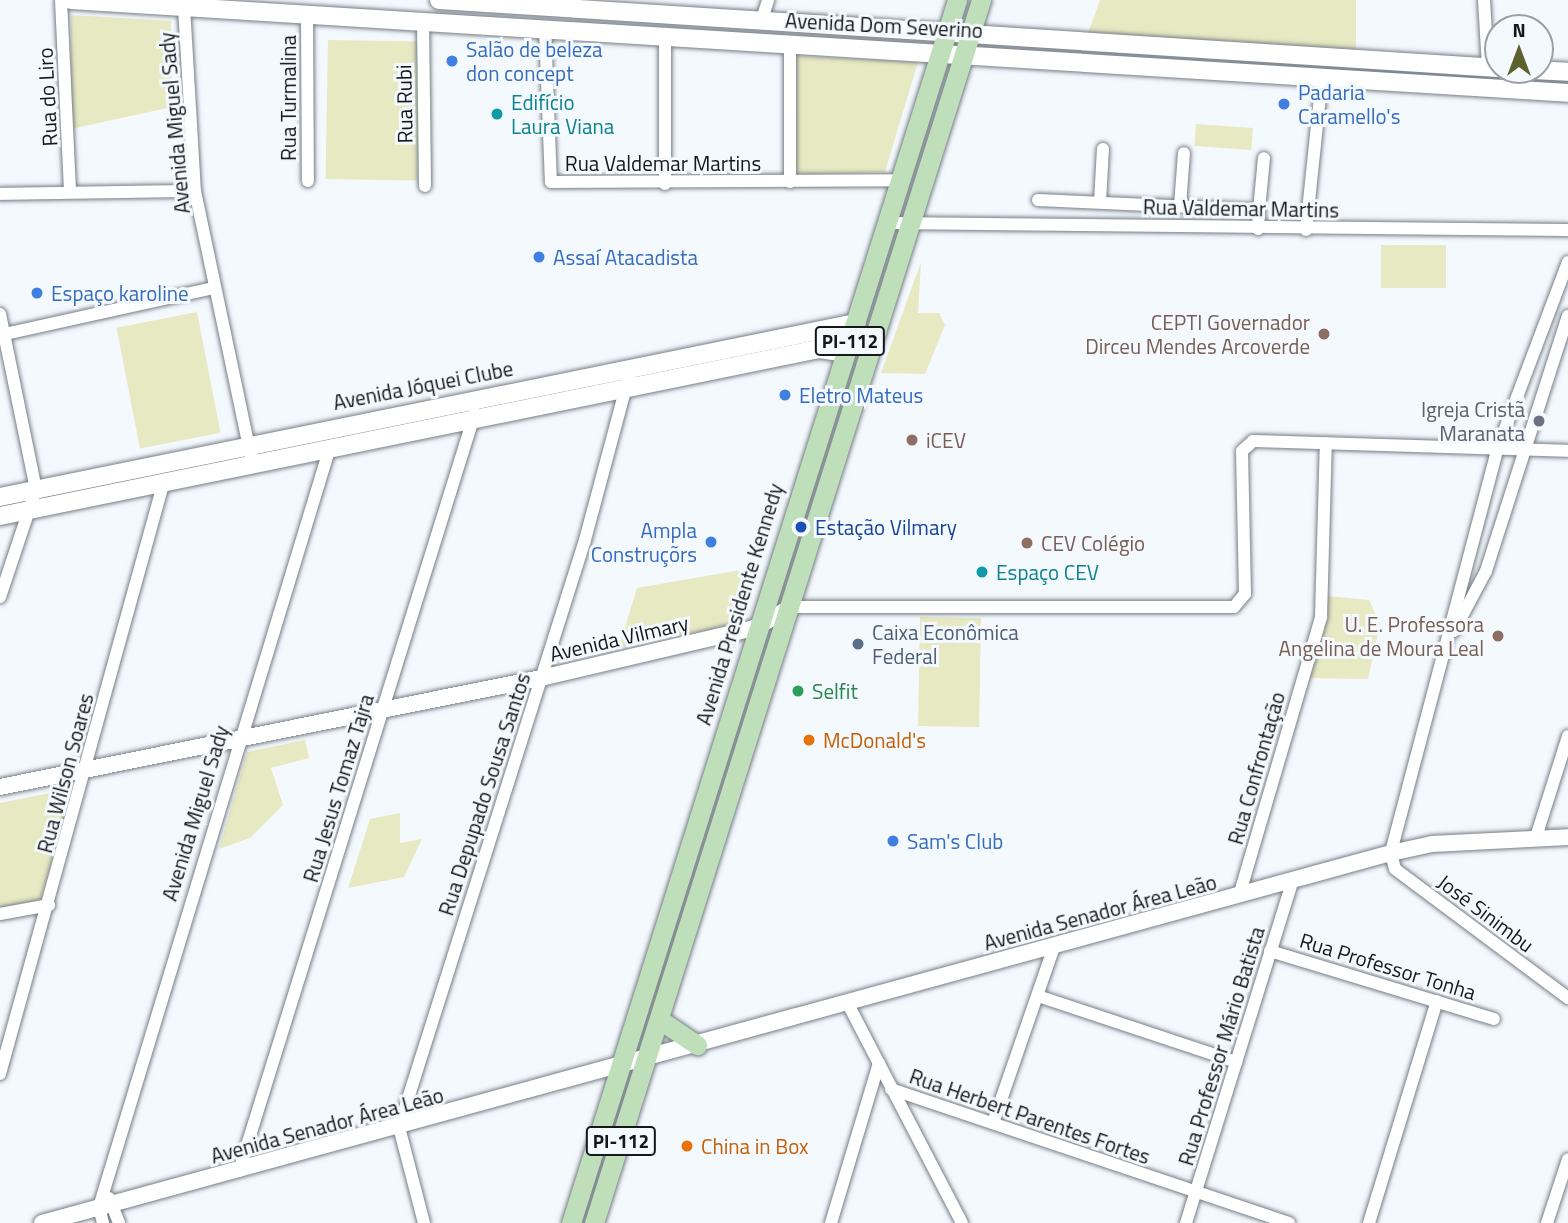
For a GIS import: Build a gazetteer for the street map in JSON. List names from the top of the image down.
{
  "streets": {
    "main road": [
      "Avenida Dom Severino",
      "PI-112",
      "Avenida Jóquei Clube",
      "Avenida Presidente Kennedy"
    ],
    "street": [
      "Rua do Liro",
      "Rua Turmalina",
      "Rua Rubi",
      "Avenida Miguel Sady",
      "Rua Valdemar Martins",
      "Avenida Vilmary",
      "Rua Confrontação",
      "Rua Wilson Soares",
      "Rua Jesus Tomaz Tajra",
      "Rua Depupado Sousa Santos",
      "Avenida Senador Área Leão",
      "José Sinimbu",
      "Rua Professor Tonha",
      "Rua Professor Mário Batista",
      "Rua Herbert Parentes Fortes"
    ]
  },
  "crossings": [
    ["Avenida Dom Severino", "Rua Turmalina"],
    ["Avenida Dom Severino", "Rua Rubi"],
    ["Avenida Dom Severino", "Avenida Miguel Sady"],
    ["Avenida Dom Severino", "Rua Valdemar Martins"],
    ["Avenida Dom Severino", "PI-112"],
    ["Avenida Dom Severino", "Avenida Presidente Kennedy"],
    ["Avenida Miguel Sady", "Avenida Jóquei Clube"],
    ["Avenida Miguel Sady", "Avenida Vilmary"],
    ["Avenida Miguel Sady", "Avenida Senador Área Leão"],
    ["Rua Valdemar Martins", "PI-112"],
    ["Rua Valdemar Martins", "Avenida Presidente Kennedy"],
    ["PI-112", "Avenida Vilmary"],
    ["PI-112", "Avenida Senador Área Leão"],
    ["Avenida Jóquei Clube", "Avenida Presidente Kennedy"],
    ["Avenida Jóquei Clube", "Rua Wilson Soares"],
    ["Avenida Jóquei Clube", "Rua Jesus Tomaz Tajra"],
    ["Avenida Jóquei Clube", "Rua Depupado Sousa Santos"],
    ["Avenida Presidente Kennedy", "Avenida Vilmary"],
    ["Avenida Presidente Kennedy", "Avenida Senador Área Leão"],
    ["Avenida Vilmary", "Rua Wilson Soares"],
    ["Avenida Vilmary", "Rua Jesus Tomaz Tajra"],
    ["Avenida Vilmary", "Rua Depupado Sousa Santos"],
    ["Rua Confrontação", "Avenida Senador Área Leão"],
    ["Rua Jesus Tomaz Tajra", "Avenida Senador Área Leão"],
    ["Rua Depupado Sousa Santos", "Avenida Senador Área Leão"],
    ["Avenida Senador Área Leão", "José Sinimbu"],
    ["Avenida Senador Área Leão", "Rua Professor Mário Batista"],
    ["Rua Professor Tonha", "Rua Professor Mário Batista"],
    ["Rua Professor Mário Batista", "Rua Herbert Parentes Fortes"]
  ],
  "places": [
    "Salão de beleza don concept",
    "Padaria Caramello's",
    "Edifício Laura Viana",
    "Assaí Atacadista",
    "Espaço karoline",
    "CEPTI Governador Dirceu Mendes Arcoverde",
    "Eletro Mateus",
    "Igreja Cristã Maranata",
    "iCEV",
    "Estação Vilmary",
    "Ampla Construçõrs",
    "CEV Colégio",
    "Espaço CEV",
    "U. E. Professora Angelina de Moura Leal",
    "Caixa Econômica Federal",
    "Selfit",
    "McDonald's",
    "Sam's Club",
    "China in Box"
  ],
  "north": "top"
}
